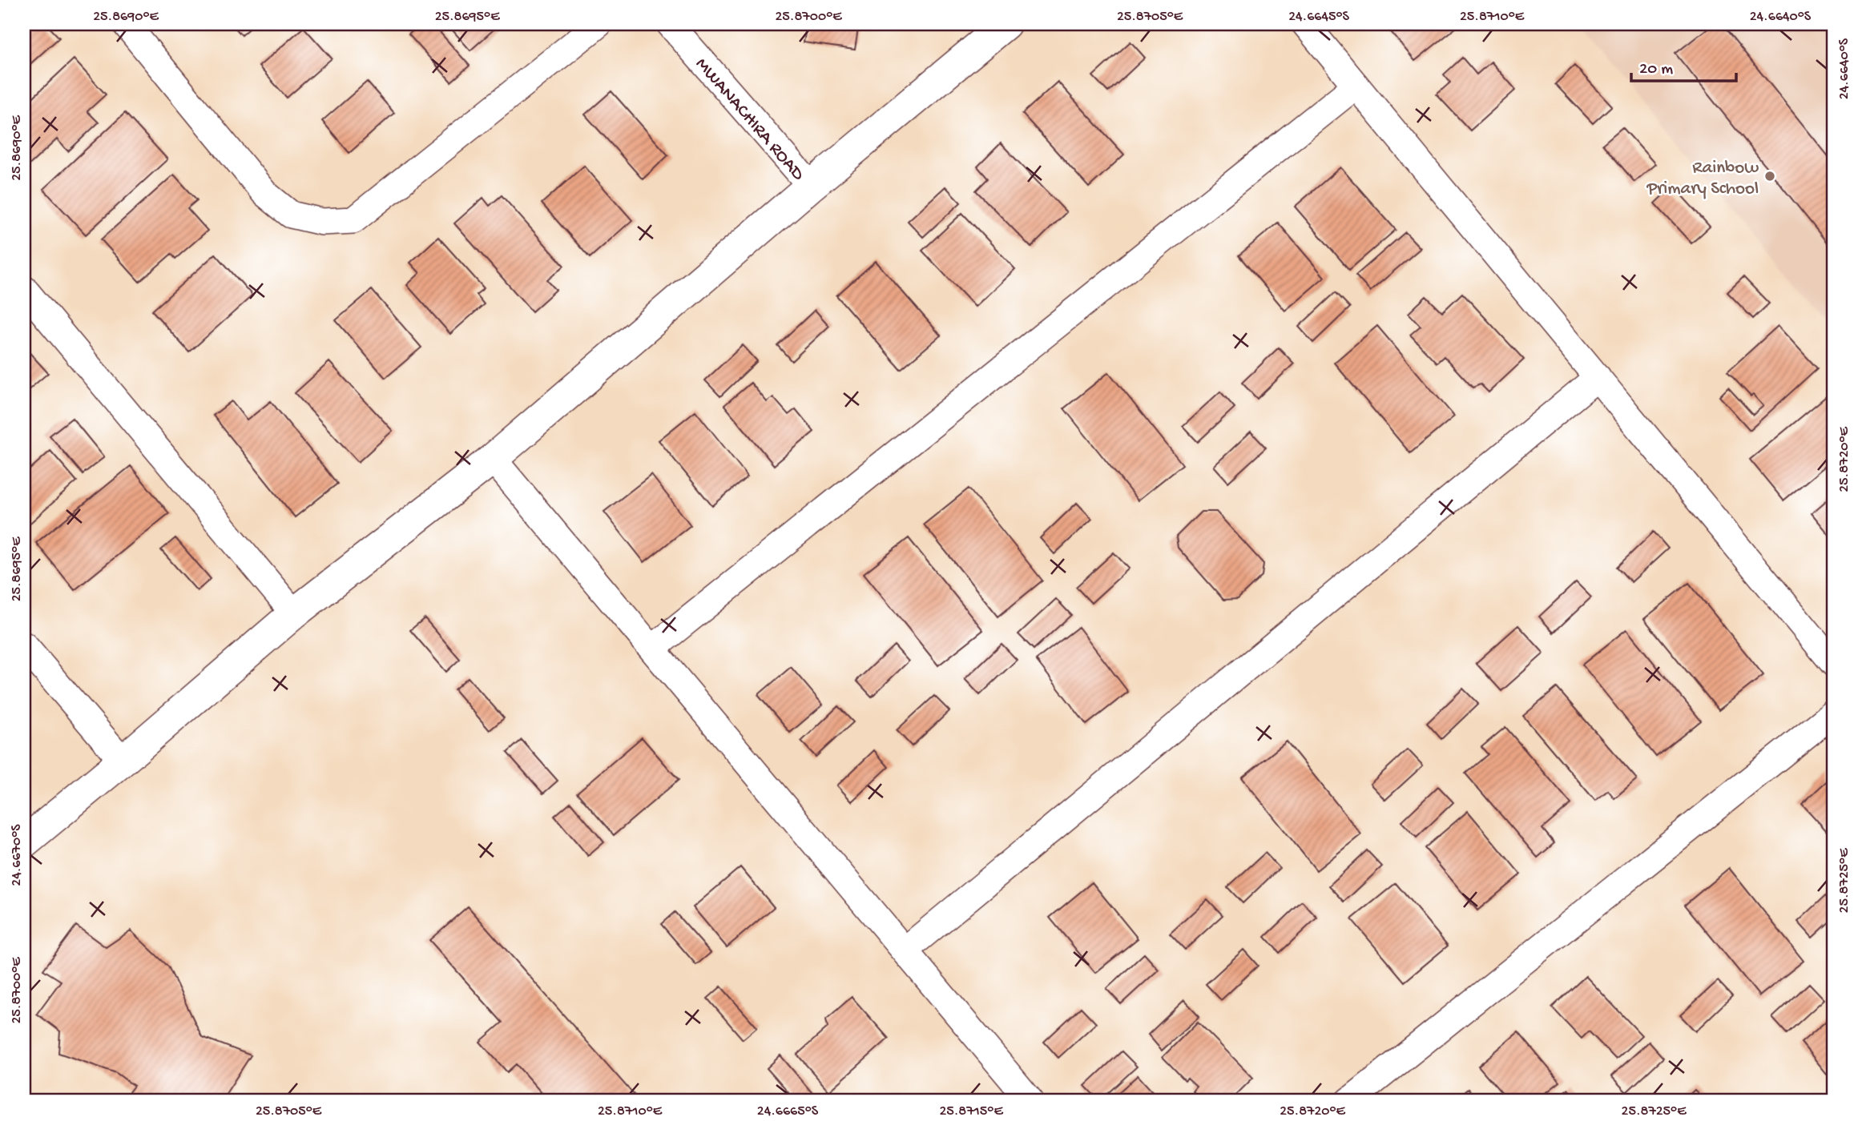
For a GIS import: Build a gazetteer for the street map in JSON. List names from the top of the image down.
{
  "streets": {
    "street": ["MWANACHIRA ROAD"]
  },
  "places": ["Rainbow Primary School"],
  "scale_bar": "20 m",
  "coordinates": [
    "25.8690°E",
    "25.8695°E",
    "25.8700°E",
    "25.8705°E",
    "24.6645°S",
    "25.8710°E",
    "24.6640°S",
    "25.8720°E",
    "24.6670°S",
    "25.8725°E",
    "24.6665°S",
    "25.8715°E"
  ]
}
